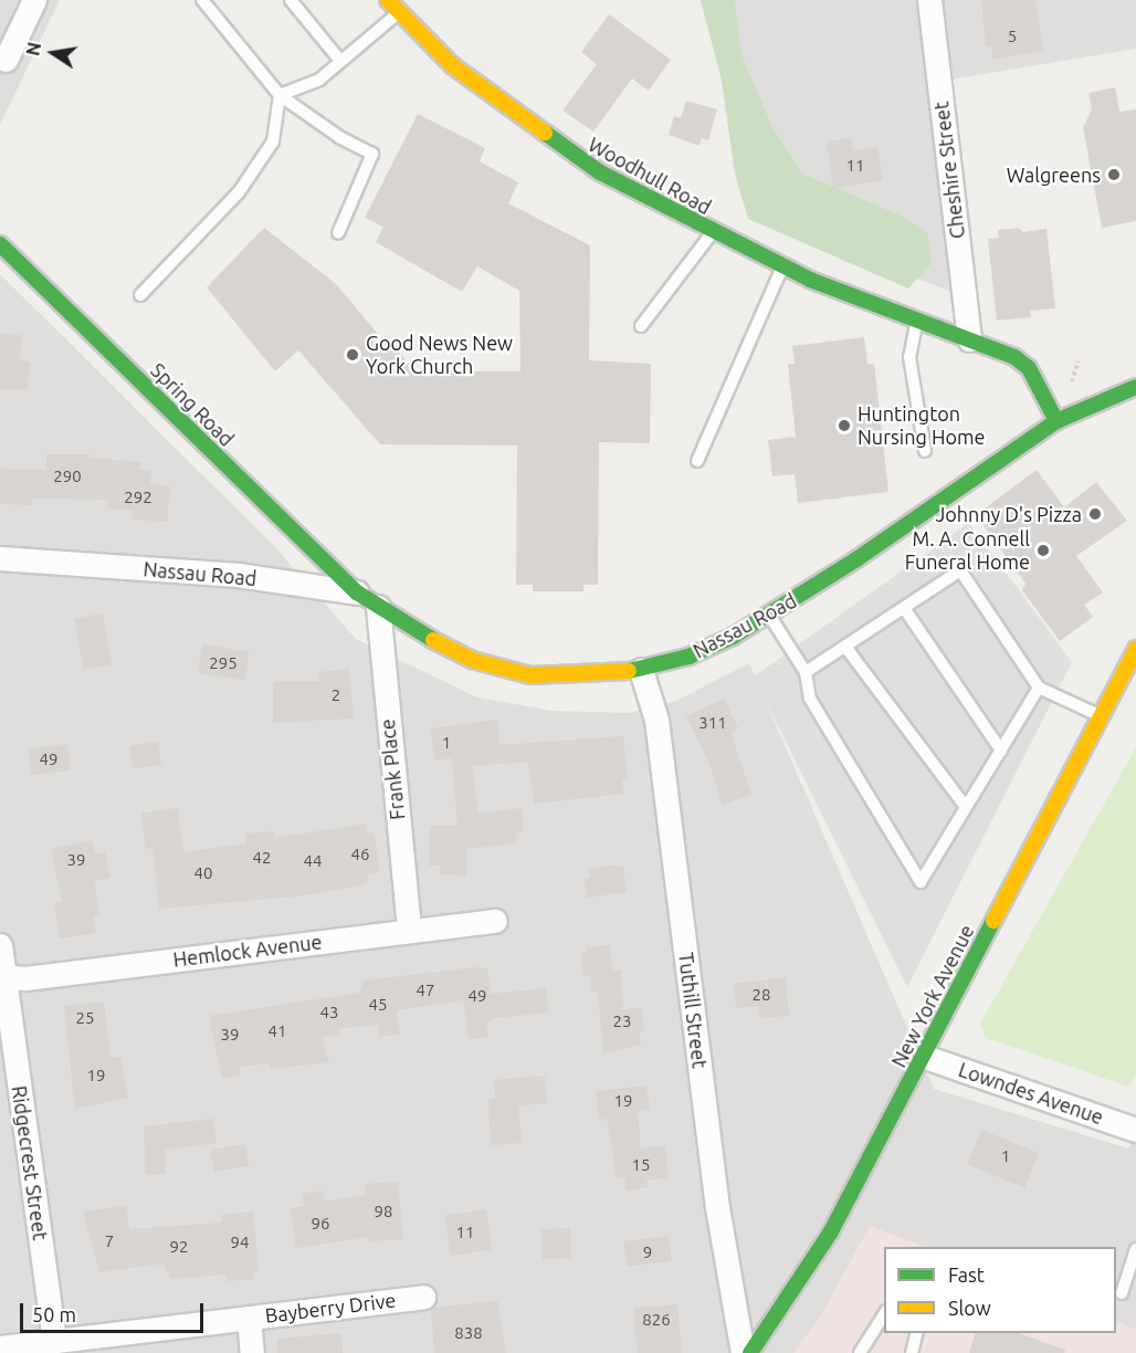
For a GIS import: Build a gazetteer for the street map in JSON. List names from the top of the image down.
{
  "streets": {
    "main road": [
      "Woodhull Road",
      "Spring Road",
      "Nassau Road",
      "New York Avenue"
    ],
    "street": [
      "Cheshire Street",
      "Frank Place",
      "Hemlock Avenue",
      "Tuthill Street",
      "Lowndes Avenue",
      "Ridgecrest Street",
      "Bayberry Drive"
    ]
  },
  "crossings": [
    ["Cheshire Street", "Woodhull Road"],
    ["Woodhull Road", "Nassau Road"],
    ["Spring Road", "Nassau Road"],
    ["Nassau Road", "Frank Place"],
    ["Nassau Road", "Tuthill Street"],
    ["Frank Place", "Hemlock Avenue"],
    ["Hemlock Avenue", "Ridgecrest Street"],
    ["New York Avenue", "Lowndes Avenue"],
    ["Ridgecrest Street", "Bayberry Drive"]
  ],
  "places": [
    "Walgreens",
    "Good News New York Church",
    "Huntington Nursing Home",
    "Johnny D's Pizza",
    "M. A. Connell Funeral Home"
  ],
  "house_numbers": [
    "5",
    "11",
    "290",
    "292",
    "295",
    "2",
    "311",
    "1",
    "49",
    "46",
    "42",
    "39",
    "44",
    "40",
    "47",
    "28",
    "49",
    "45",
    "43",
    "25",
    "23",
    "41",
    "39",
    "19",
    "19",
    "1",
    "15",
    "98",
    "96",
    "11",
    "7",
    "94",
    "92",
    "9",
    "826",
    "838"
  ],
  "legend": ["Fast", "Slow"],
  "scale_bar": "50 m",
  "north": "left"
}
